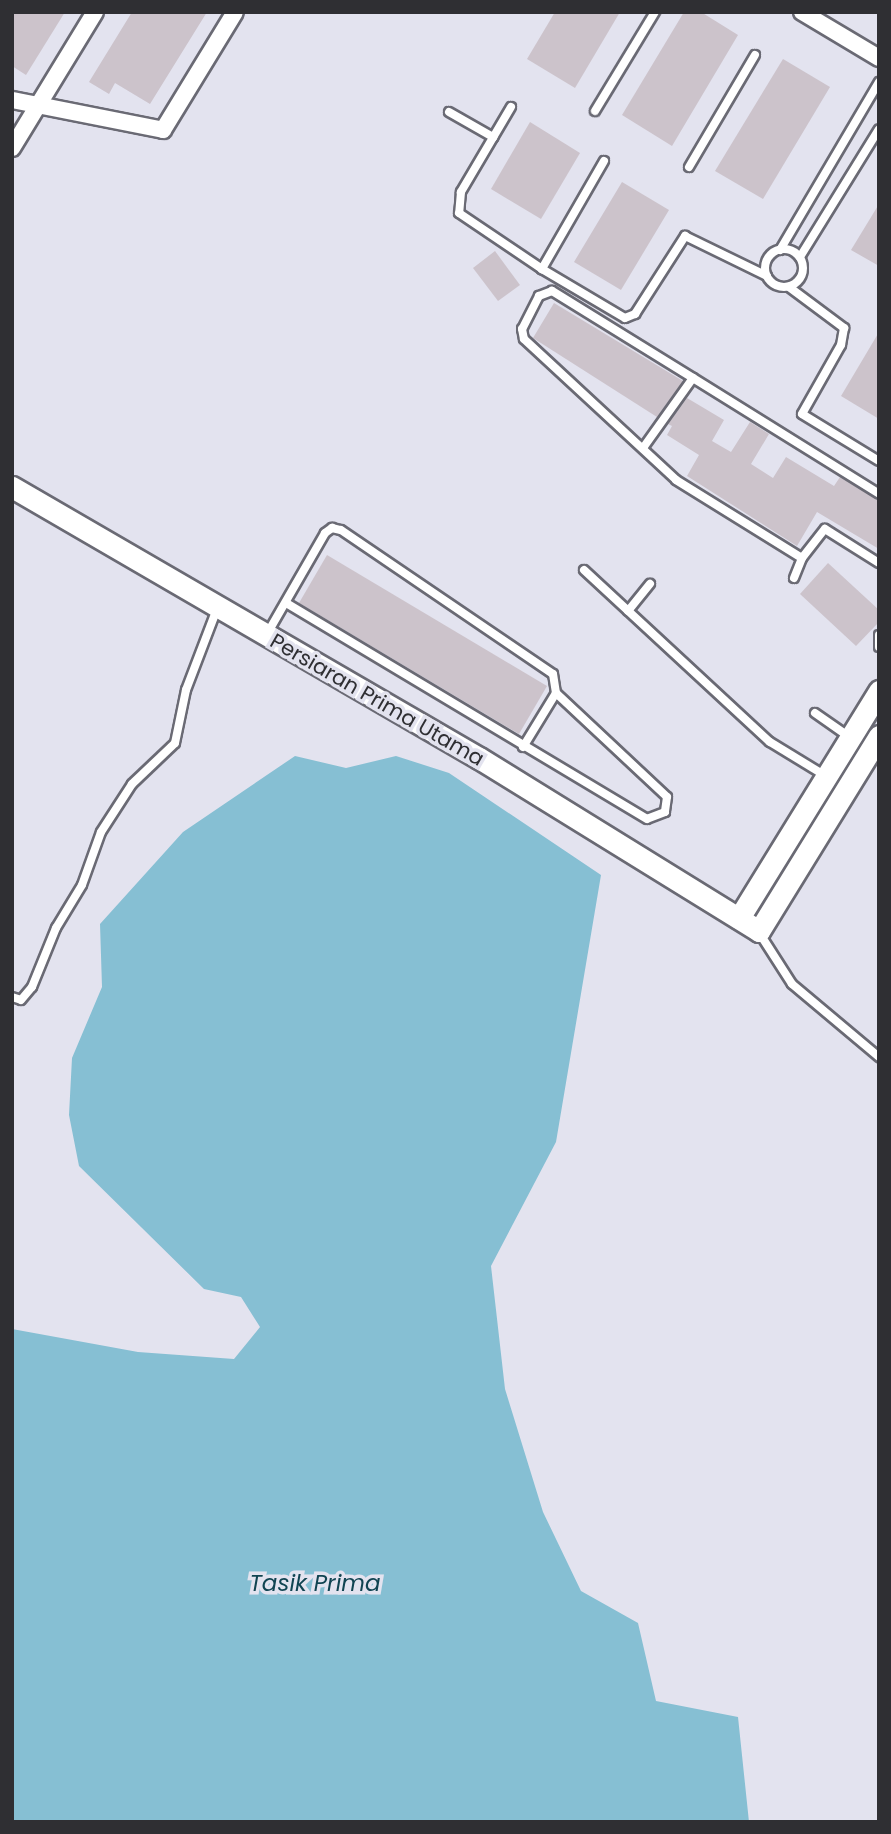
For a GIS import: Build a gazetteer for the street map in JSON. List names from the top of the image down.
{
  "streets": {
    "main road": ["Persiaran Prima Utama"]
  },
  "water": ["Tasik Prima"]
}
